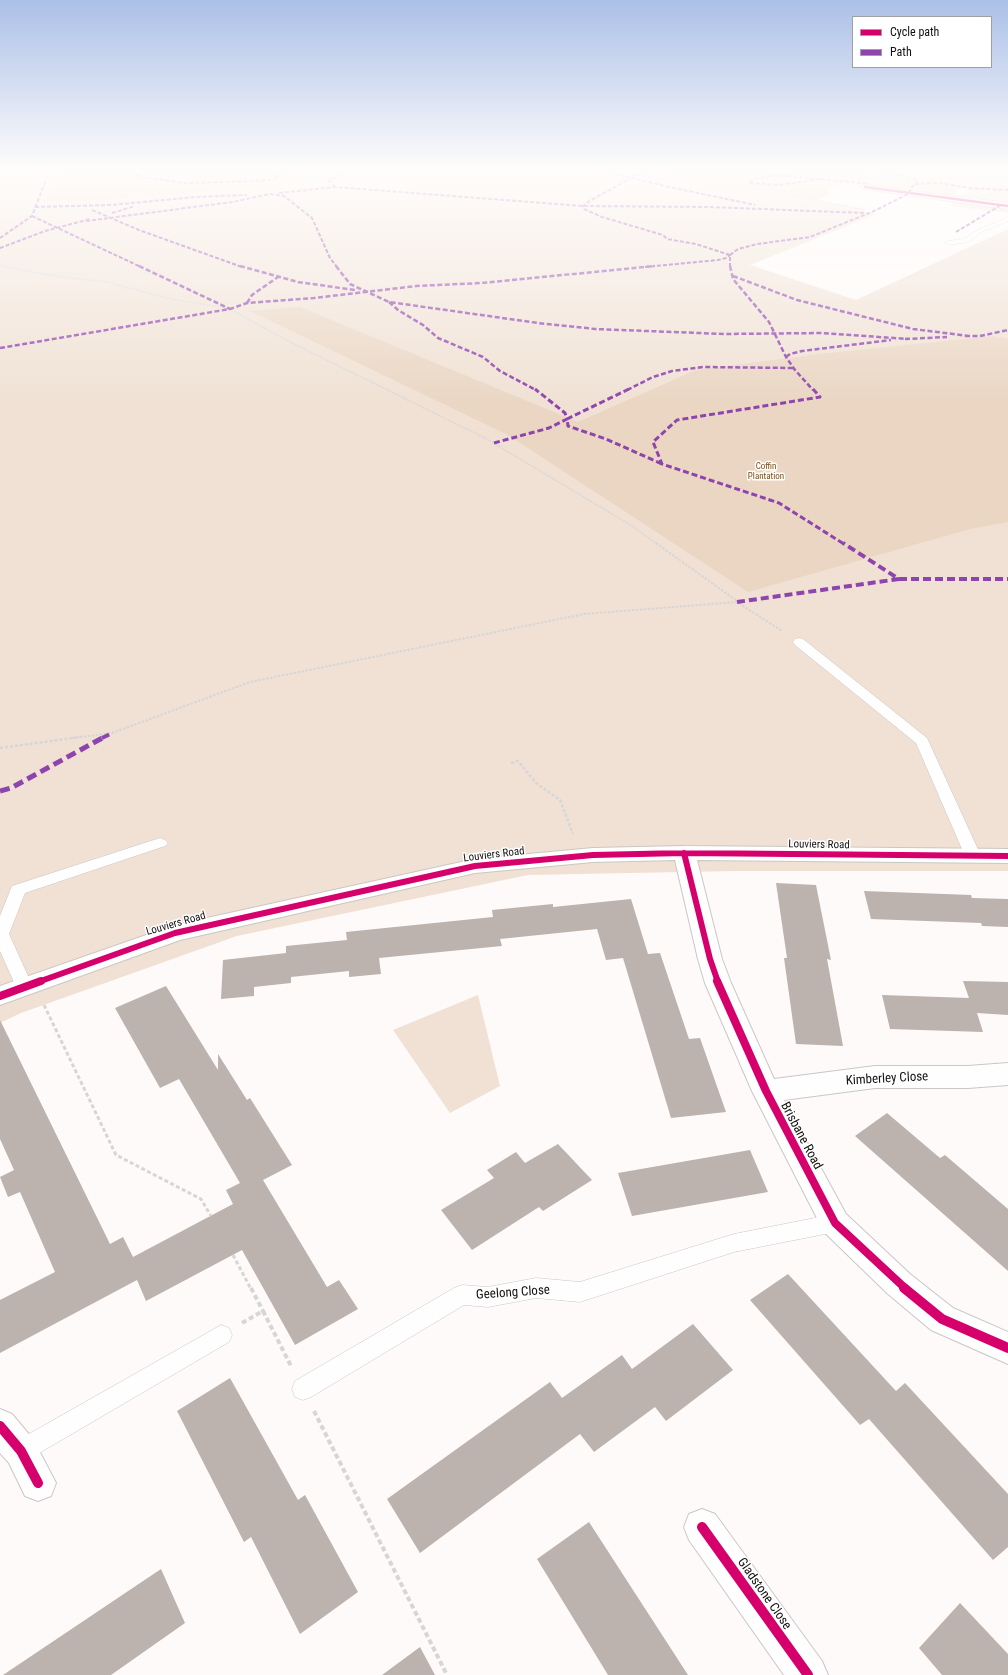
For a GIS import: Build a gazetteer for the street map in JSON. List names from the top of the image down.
{
  "streets": {
    "street": [
      "Louviers Road",
      "Kimberley Close",
      "Brisbane Road",
      "Gladstone Close"
    ],
    "lane": ["Geelong Close"]
  },
  "crossings": [
    ["Louviers Road", "Brisbane Road"],
    ["Kimberley Close", "Brisbane Road"],
    ["Brisbane Road", "Geelong Close"]
  ],
  "parks": ["Coffin Plantation"],
  "legend": ["Cycle path", "Path"]
}
